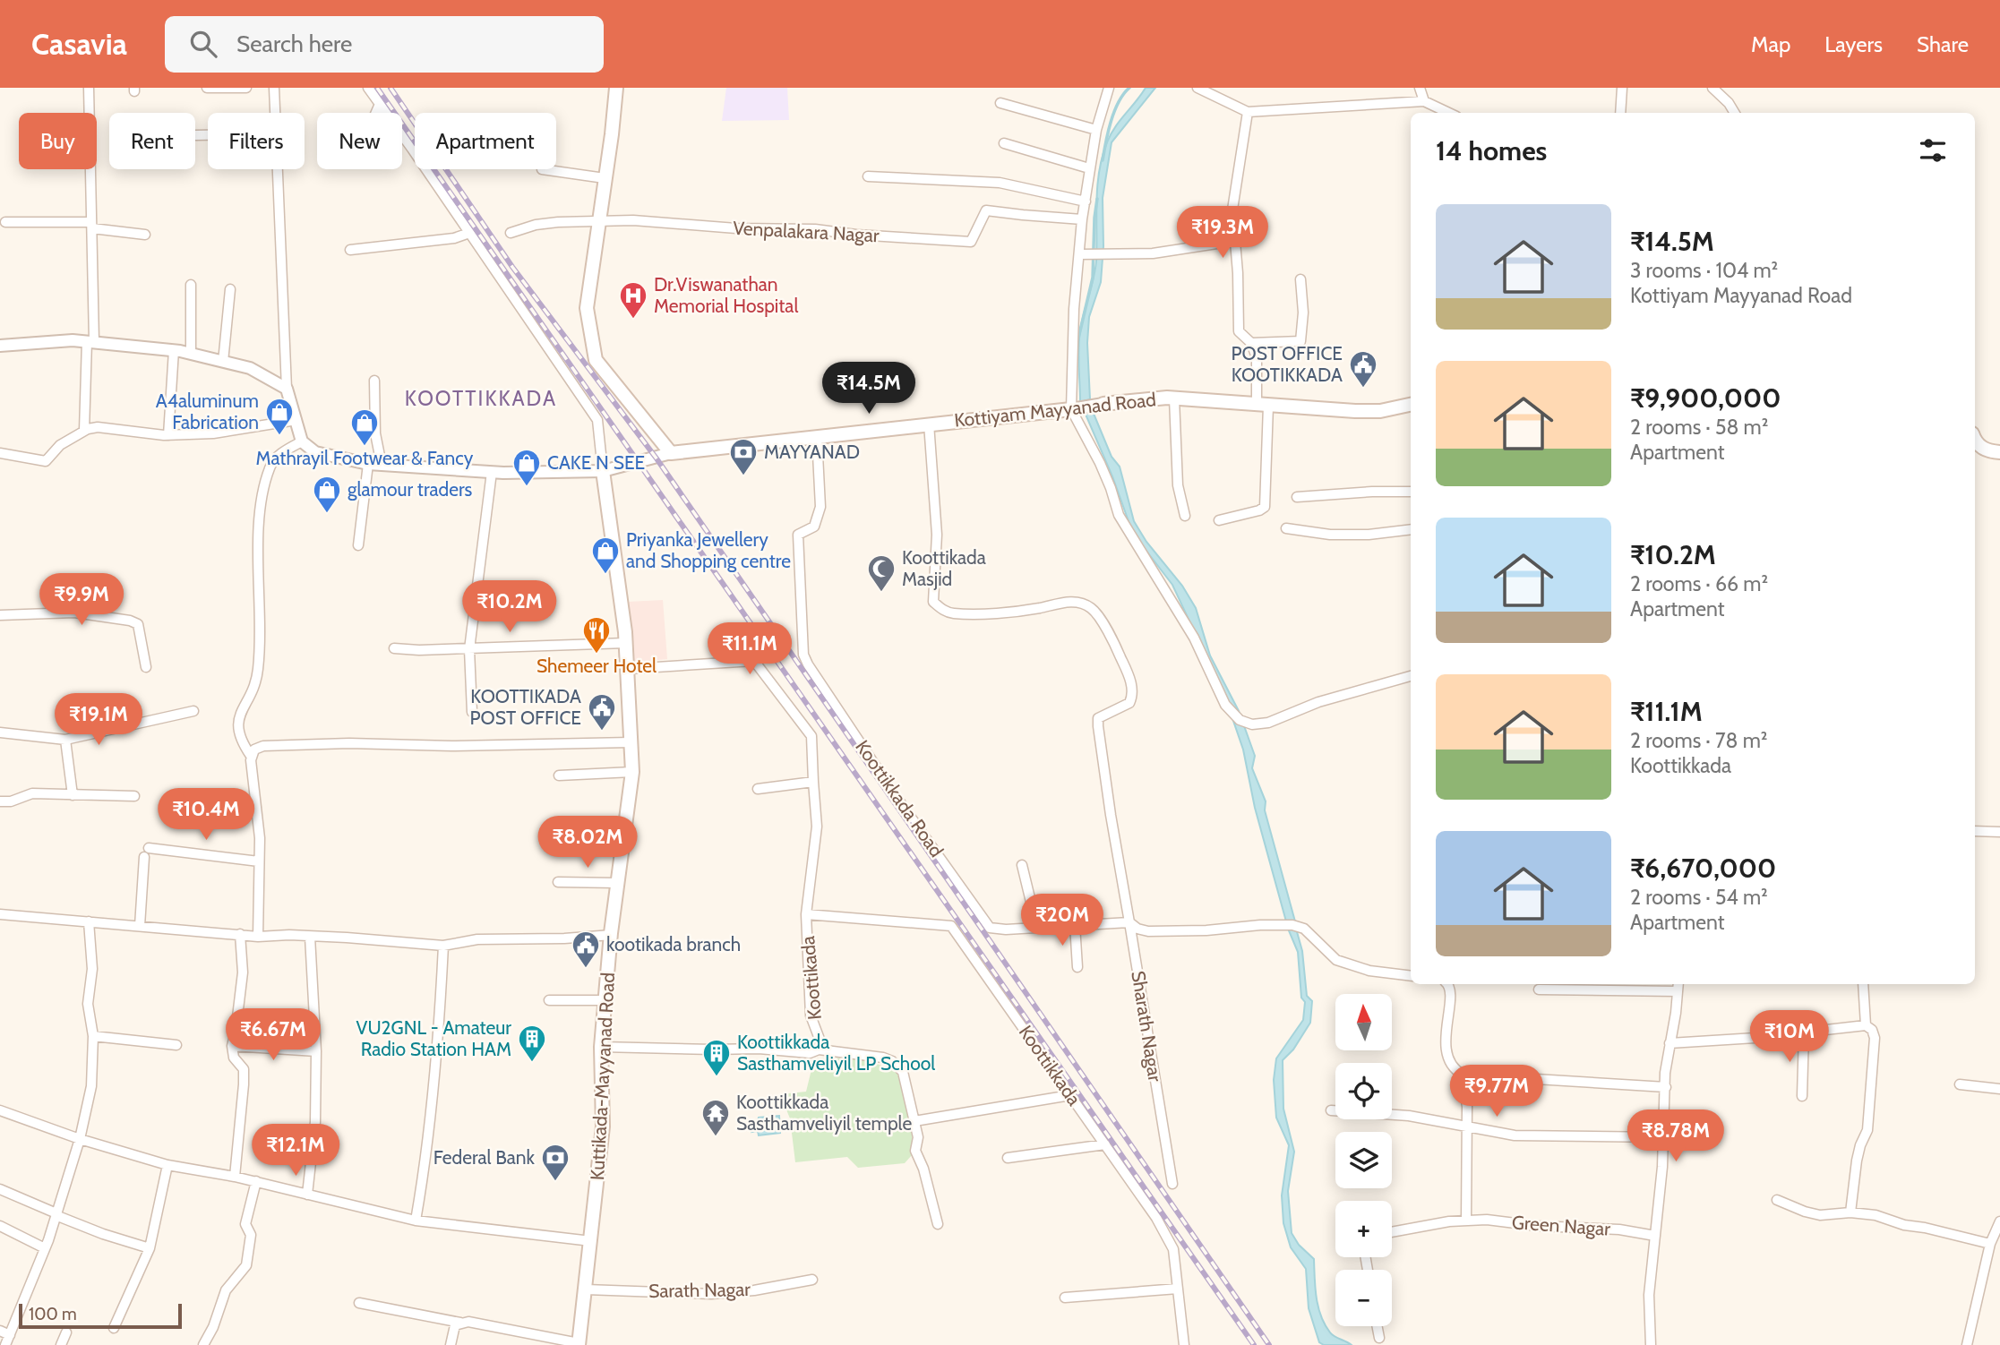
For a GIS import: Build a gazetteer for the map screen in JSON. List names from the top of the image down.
{
  "streets": {
    "main road": ["Kottiyam Mayyanad Road", "Kuttikada-Mayyanad Road"],
    "street": [
      "Venpalakara Nagar",
      "Koottikkada Road",
      "Koottikada",
      "Sharath Nagar",
      "Koottikkada",
      "Green Nagar",
      "Sarath Nagar"
    ]
  },
  "crossings": [
    ["Kottiyam Mayyanad Road", "Koottikkada Road"],
    ["Kottiyam Mayyanad Road", "Sharath Nagar"],
    ["Kottiyam Mayyanad Road", "Kuttikada-Mayyanad Road"],
    ["Koottikada", "Koottikkada"],
    ["Kuttikada-Mayyanad Road", "Sarath Nagar"]
  ],
  "districts": ["KOOTTIKKADA"],
  "places": {
    "hospital": ["Dr.Viswanathan Memorial Hospital"],
    "public building": ["POST OFFICE KOOTIKKADA", "KOOTTIKADA POST OFFICE", "kootikada branch"],
    "shop": [
      "A4aluminum Fabrication",
      "Mathrayil Footwear & Fancy",
      "CAKE N SEE",
      "glamour traders",
      "Priyanka Jewellery and Shopping centre"
    ],
    "bank": ["MAYYANAD", "Federal Bank"],
    "mosque": ["Koottikada Masjid"],
    "restaurant": ["Shemeer Hotel"],
    "building": ["VU2GNL - Amateur Radio Station HAM", "Koottikkada Sasthamveliyil LP School"],
    "temple": ["Koottikkada Sasthamveliyil temple"]
  },
  "scale_bar": "100 m",
  "north": "top",
  "page": {
    "header": "Casavia",
    "search": "Search here",
    "nav": ["Map", "Layers", "Share"],
    "chip": [
      "Buy",
      "Rent",
      "Filters",
      "New",
      "Apartment"
    ],
    "heading": "14 homes",
    "list": [
      {
        "name": "₹14.5M",
        "note": "3 rooms · 104 m² · Kottiyam Mayyanad Road"
      },
      {
        "name": "₹9,900,000",
        "note": "2 rooms · 58 m² · Apartment"
      },
      {
        "name": "₹10.2M",
        "note": "2 rooms · 66 m² · Apartment"
      },
      {
        "name": "₹11.1M",
        "note": "2 rooms · 78 m² · Koottikkada"
      },
      {
        "name": "₹6,670,000",
        "note": "2 rooms · 54 m² · Apartment"
      }
    ],
    "price": [
      "₹19.3M",
      "₹14.5M",
      "₹9.9M",
      "₹10.2M",
      "₹11.1M",
      "₹19.1M",
      "₹10.4M",
      "₹8.02M",
      "₹20M",
      "₹6.67M",
      "₹10M",
      "₹9.77M",
      "₹8.78M",
      "₹12.1M"
    ],
    "map_buttons": ["+", "−"],
    "scale": "100 m"
  }
}
